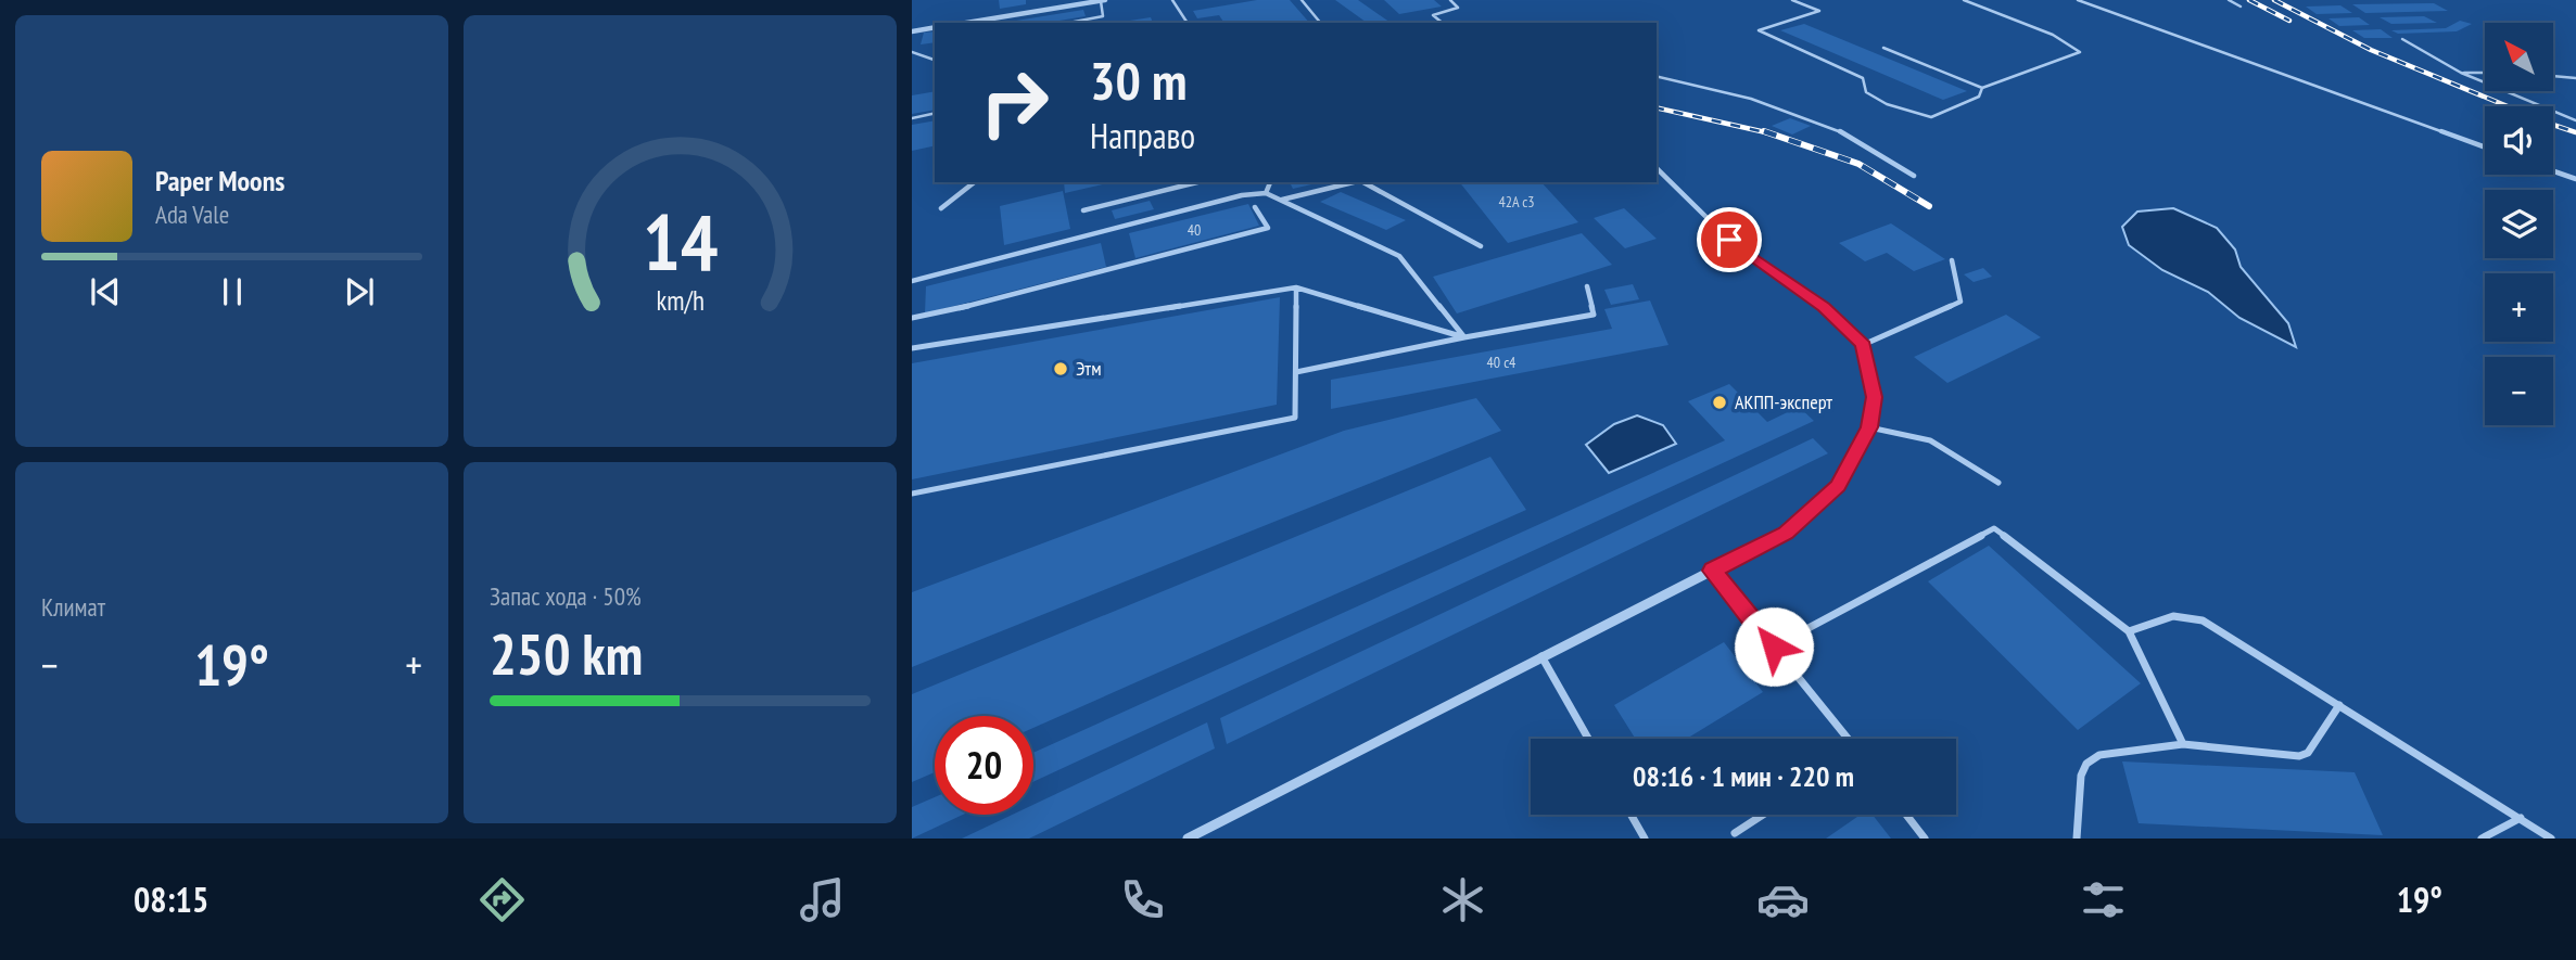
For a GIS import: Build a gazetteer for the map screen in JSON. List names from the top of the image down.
{
  "places": ["Этм", "АКПП-эксперт"],
  "house_numbers": ["42А с3", "40", "40 с4"],
  "north": "top left",
  "page": {
    "map_buttons": ["+", "−"],
    "turn": ["30 m", "Направо"],
    "song": ["Paper Moons", "Ada Vale"],
    "tile": [
      "Климат",
      ["Запас хода · 50%", "250 km"]
    ],
    "heat": ["−", "19°", "+"],
    "limit": "20",
    "trip": "08:16 · 1 мин · 220 m",
    "tabs": ["08:15", "19°"],
    "gauge": ["14", "km/h"]
  }
}
